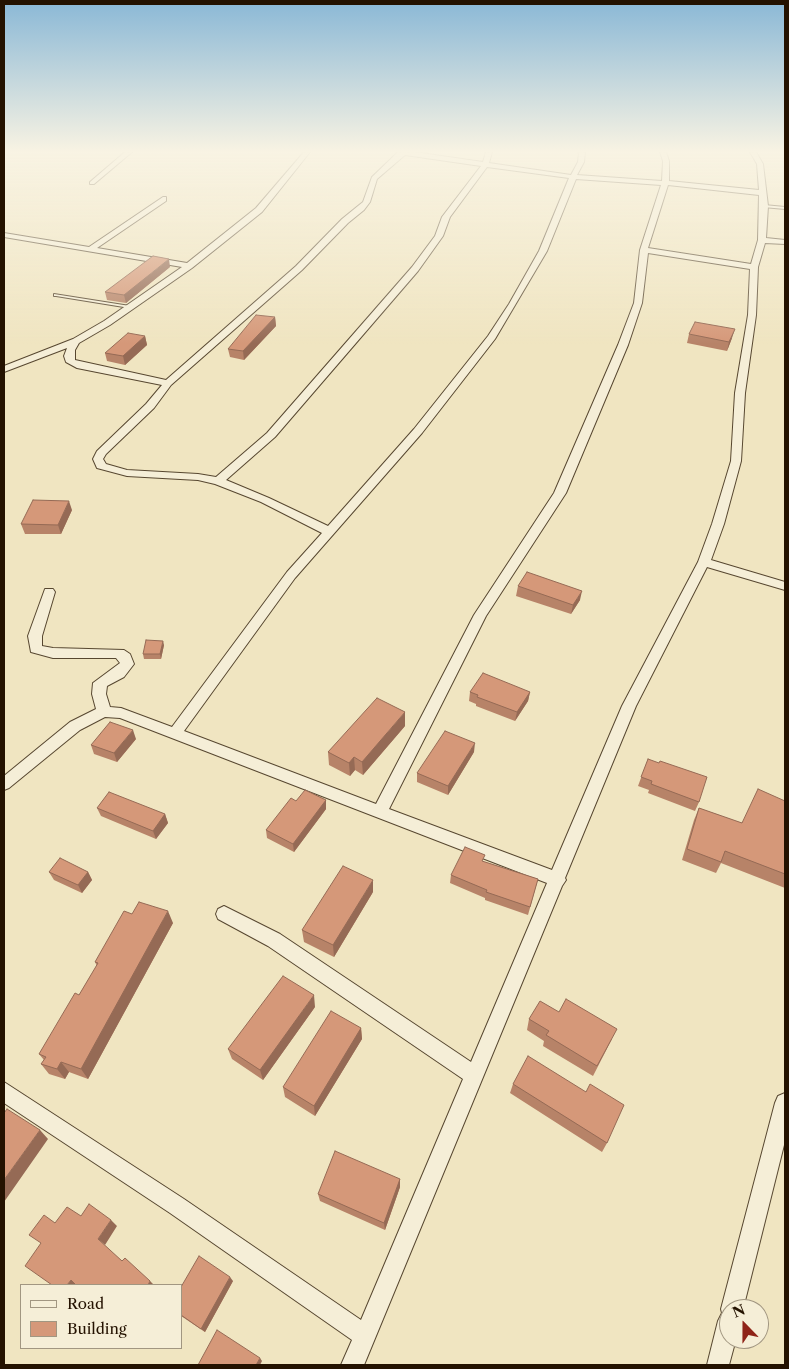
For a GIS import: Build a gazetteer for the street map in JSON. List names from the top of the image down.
{
  "legend": ["Road", "Building"],
  "north": "top"
}
